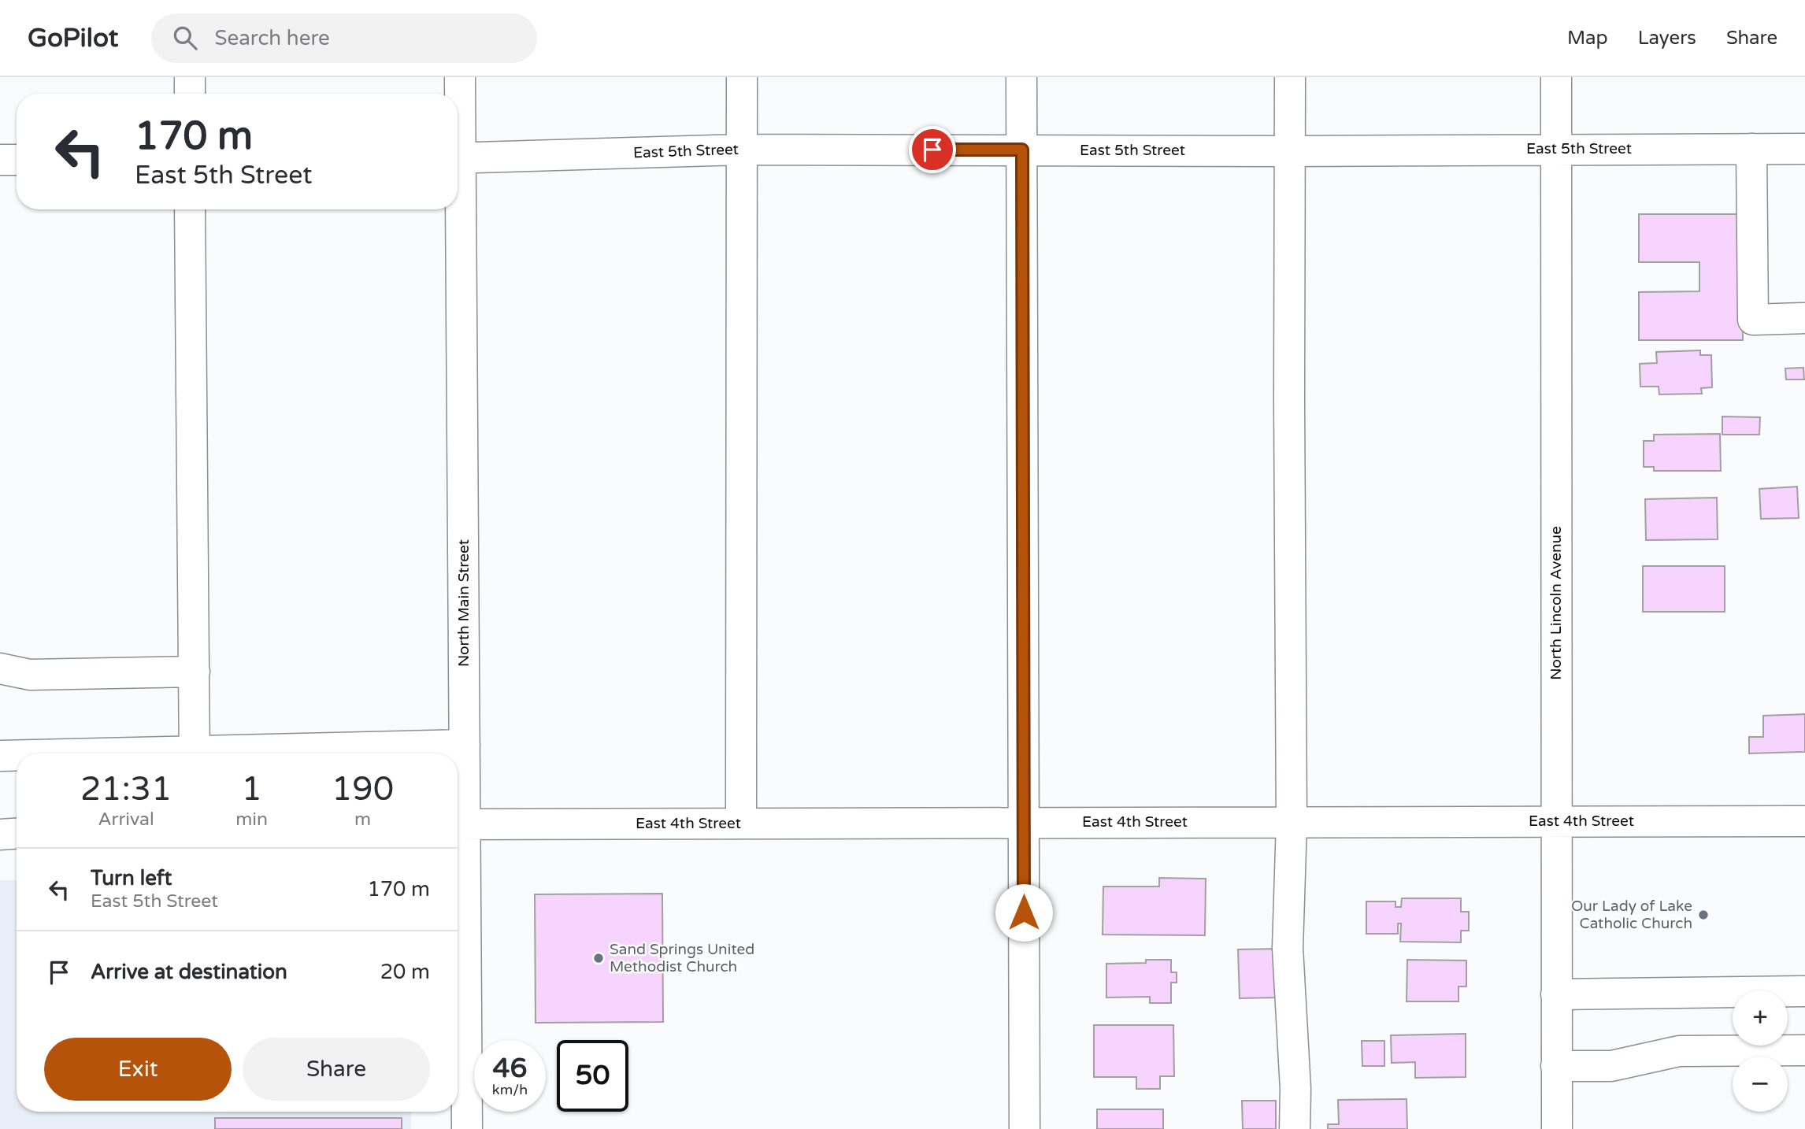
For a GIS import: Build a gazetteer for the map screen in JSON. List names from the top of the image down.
{
  "streets": {
    "street": [
      "East 5th Street",
      "North Main Street",
      "North Lincoln Avenue",
      "East 4th Street"
    ]
  },
  "crossings": [
    ["East 5th Street", "North Lincoln Avenue"],
    ["North Main Street", "East 4th Street"],
    ["North Lincoln Avenue", "East 4th Street"]
  ],
  "places": ["Our Lady of Lake Catholic Church", "Sand Springs United Methodist Church"],
  "page": {
    "header": "GoPilot",
    "search": "Search here",
    "nav": ["Map", "Layers", "Share"],
    "turn": ["170 m", "East 5th Street"],
    "eta": [
      "21:31",
      "Arrival",
      "1",
      "min",
      "190",
      "m"
    ],
    "list": [
      {
        "name": "Turn left",
        "note": "East 5th Street",
        "value": "170 m"
      },
      {
        "name": "Arrive at destination",
        "value": "20 m"
      }
    ],
    "map_buttons": ["+", "−"],
    "buttons": ["Exit", "Share"],
    "speed": "46 km/h",
    "limit": "50"
  }
}
